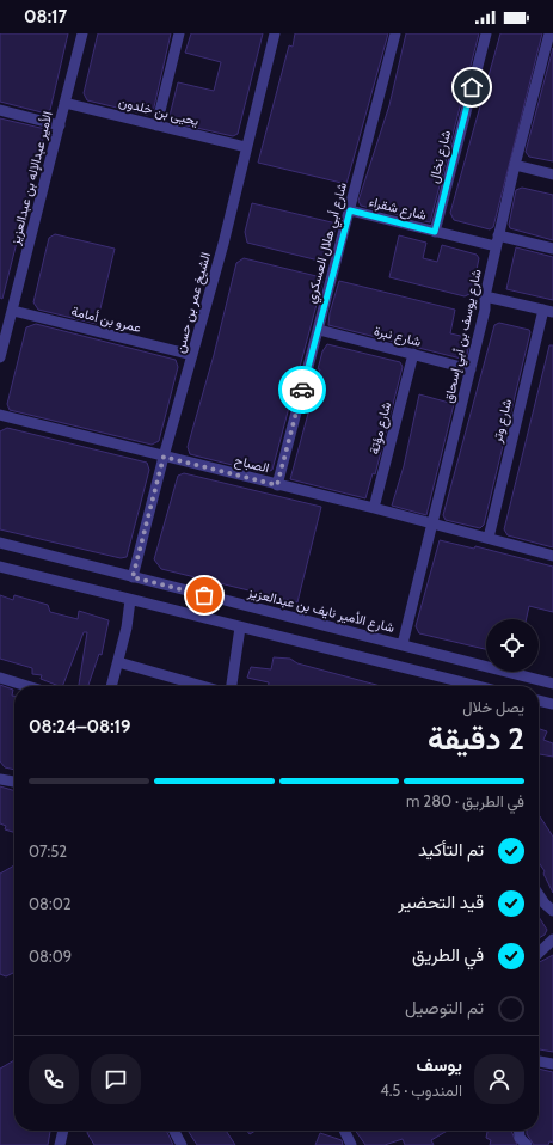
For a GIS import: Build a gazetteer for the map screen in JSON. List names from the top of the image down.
{
  "streets": {
    "street": [
      "يحيى بن خلدون",
      "شارع نخال",
      "الأمير عبدالإله بن عبدالعزيز",
      "شارع شقراء",
      "شارع أبي هلال العسكري",
      "الشيخ عمر بن حسن",
      "عمرو بن أمامة",
      "شارع نبرة",
      "شارع يوسف بن أبي إسحاق",
      "شارع وتر",
      "شارع مؤتة",
      "الصباح",
      "شارع الأمير نايف بن عبدالعزيز"
    ]
  },
  "crossings": [
    ["يحيى بن خلدون", "الأمير عبدالإله بن عبدالعزيز"],
    ["يحيى بن خلدون", "الشيخ عمر بن حسن"],
    ["شارع نخال", "شارع شقراء"],
    ["الأمير عبدالإله بن عبدالعزيز", "عمرو بن أمامة"],
    ["شارع شقراء", "شارع أبي هلال العسكري"],
    ["شارع شقراء", "شارع يوسف بن أبي إسحاق"],
    ["شارع أبي هلال العسكري", "شارع نبرة"],
    ["شارع أبي هلال العسكري", "الصباح"],
    ["الشيخ عمر بن حسن", "عمرو بن أمامة"],
    ["الشيخ عمر بن حسن", "الصباح"],
    ["الشيخ عمر بن حسن", "شارع الأمير نايف بن عبدالعزيز"],
    ["شارع نبرة", "شارع يوسف بن أبي إسحاق"],
    ["شارع نبرة", "شارع مؤتة"],
    ["شارع يوسف بن أبي إسحاق", "الصباح"],
    ["شارع يوسف بن أبي إسحاق", "شارع الأمير نايف بن عبدالعزيز"],
    ["شارع وتر", "الصباح"],
    ["شارع مؤتة", "الصباح"]
  ],
  "page": {
    "status": "08:17",
    "heading": ["2 دقيقة", "يصل خلال", "08:19–08:24"],
    "panel": ["يوسف", "المندوب · 4.5"],
    "bar": "في الطريق · 280 m",
    "list": [
      ["تم التأكيد", "07:52"],
      ["قيد التحضير", "08:02"],
      ["في الطريق", "08:09"],
      "تم التوصيل"
    ]
  }
}
